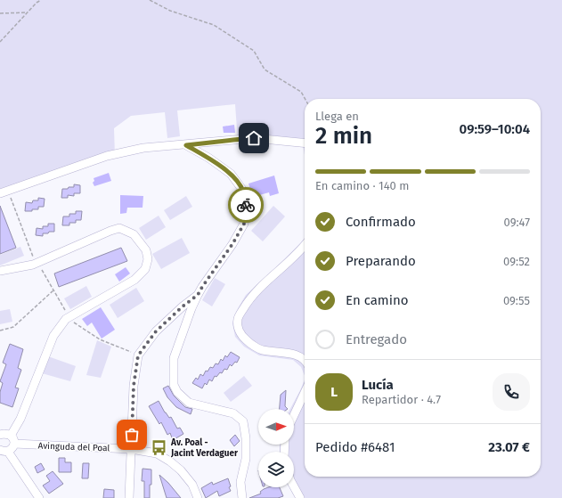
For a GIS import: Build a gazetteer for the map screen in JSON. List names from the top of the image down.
{
  "streets": {
    "street": ["Avinguda del Poal"]
  },
  "places": {
    "bus stop": ["Av. Poal - Jacint Verdaguer"]
  },
  "north": "right",
  "page": {
    "heading": ["2 min", "Llega en", "09:59–10:04"],
    "panel": [
      "Lucía",
      "Repartidor · 4.7",
      "Pedido #6481",
      "23.07 €"
    ],
    "bar": "En camino · 140 m",
    "list": [
      ["Confirmado", "09:47"],
      ["Preparando", "09:52"],
      ["En camino", "09:55"],
      "Entregado"
    ],
    "round": "L"
  }
}
